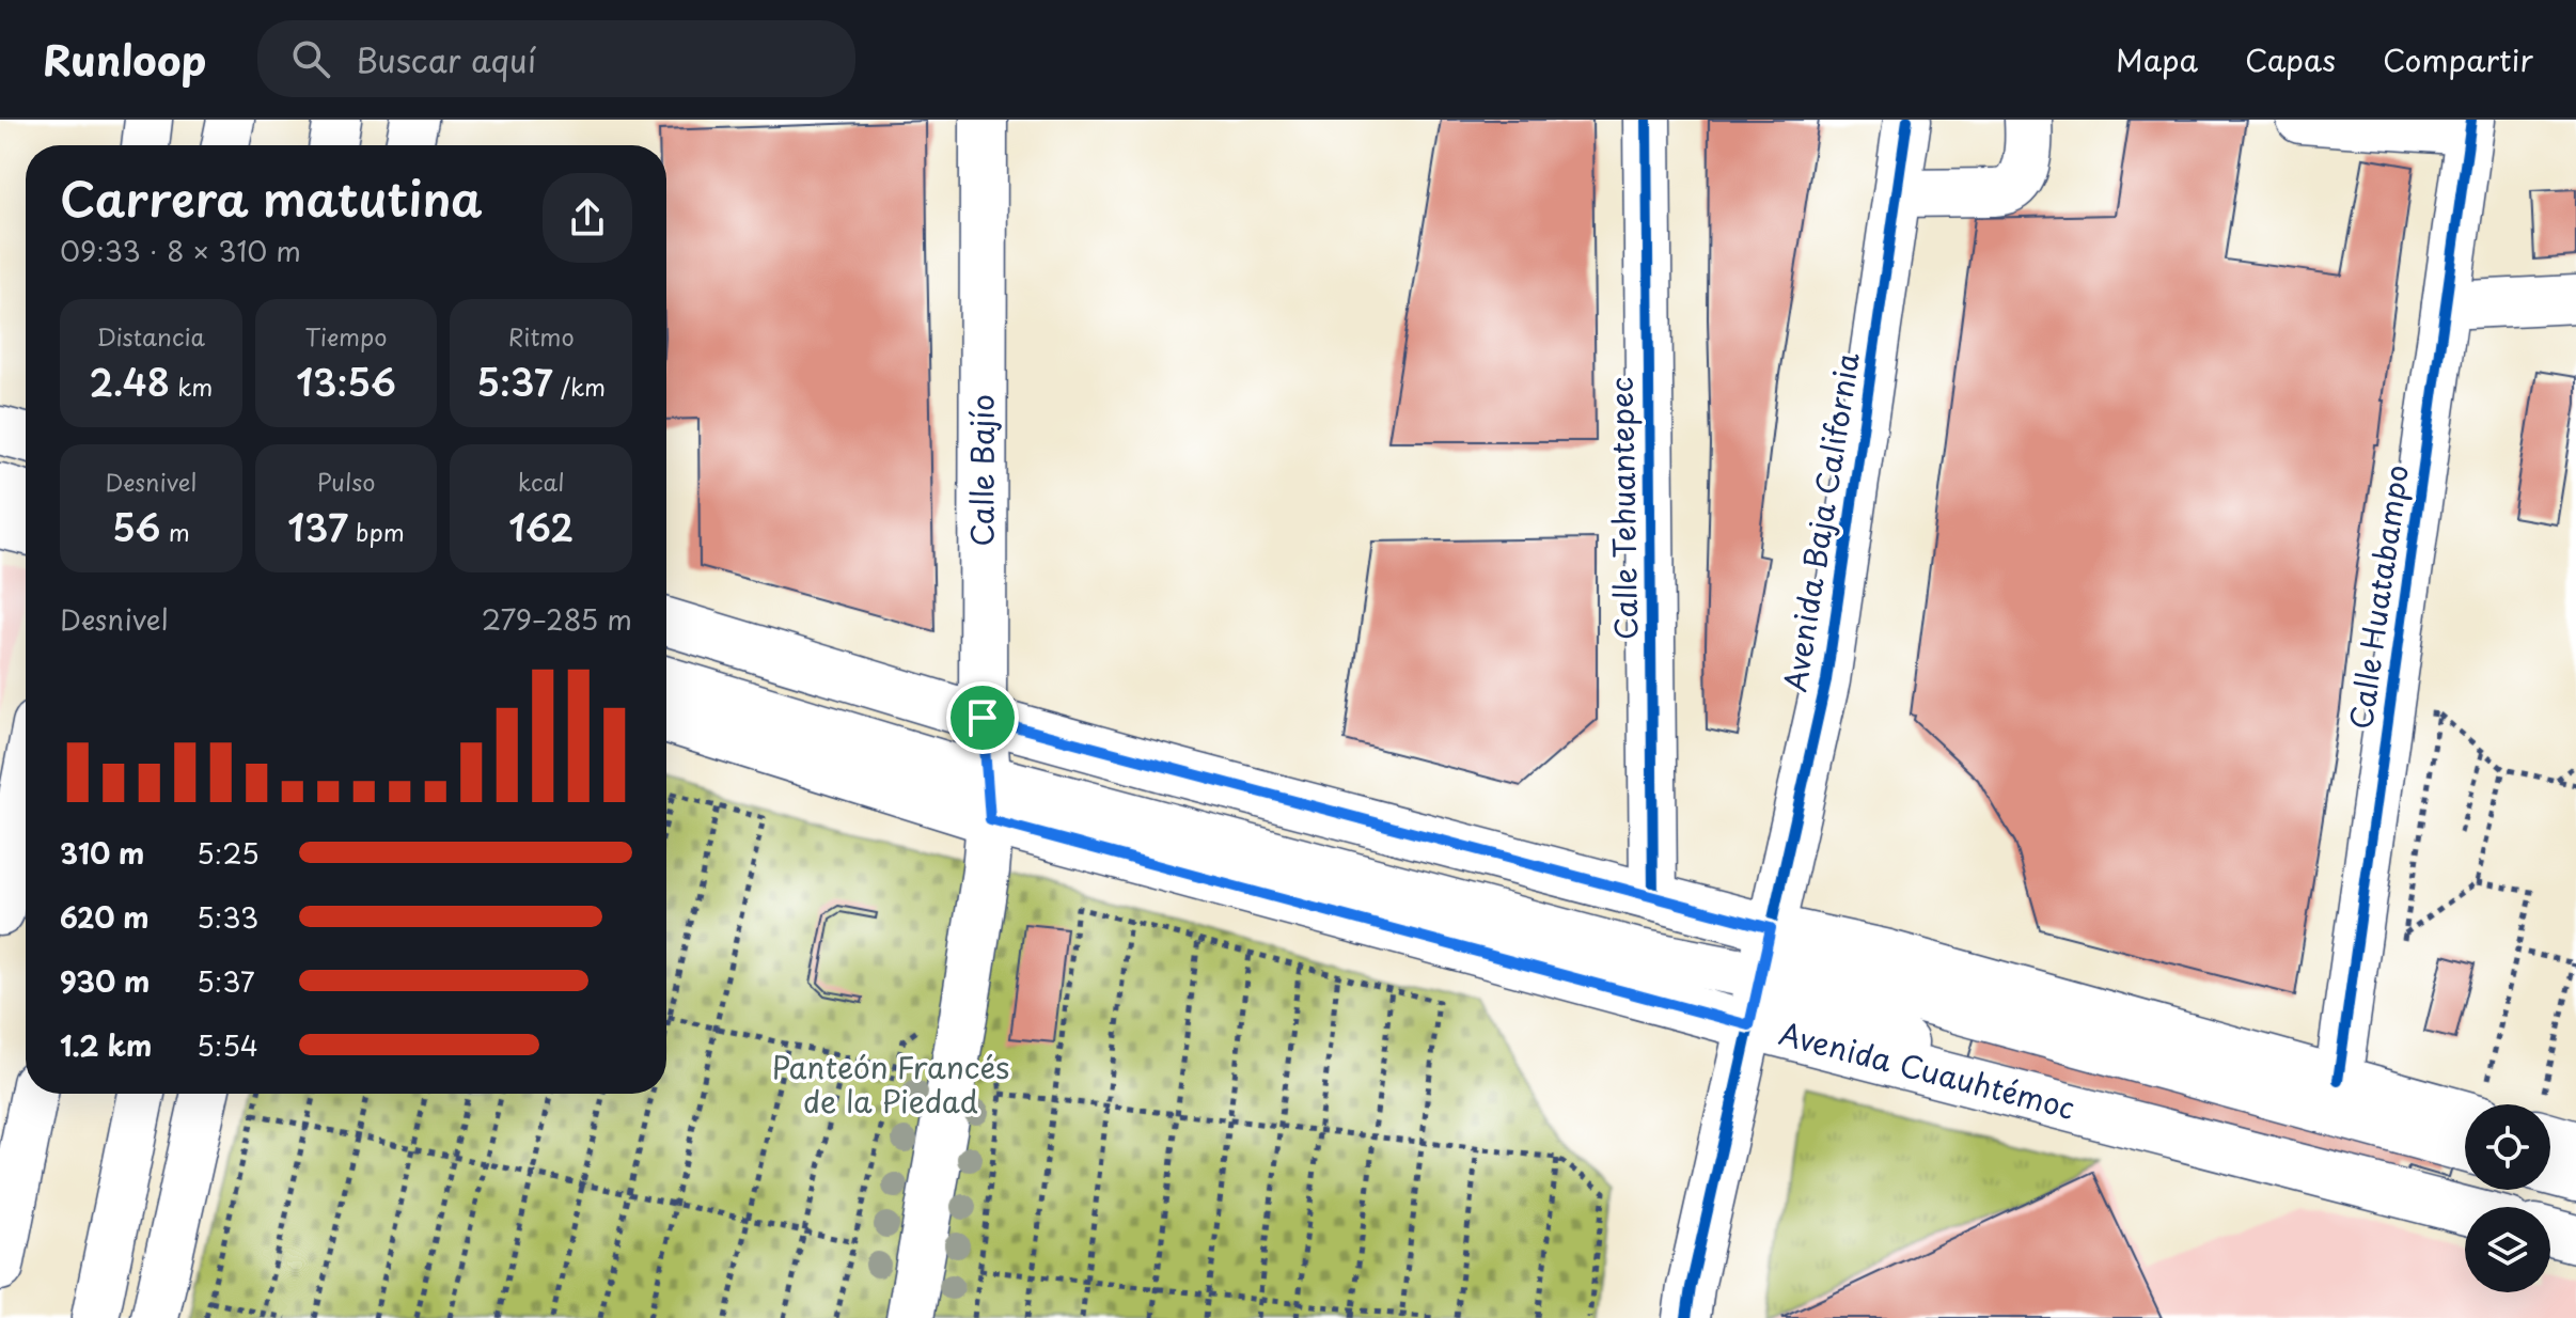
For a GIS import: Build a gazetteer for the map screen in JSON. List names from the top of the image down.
{
  "streets": {
    "main road": [
      "Calle Bajío",
      "Calle Tehuantepec",
      "Avenida Baja California",
      "Calle Huatabampo",
      "Avenida Cuauhtémoc"
    ]
  },
  "crossings": [
    ["Calle Bajío", "Avenida Cuauhtémoc"],
    ["Avenida Baja California", "Avenida Cuauhtémoc"]
  ],
  "parks": ["Panteón Francés de la Piedad"],
  "page": {
    "header": "Runloop",
    "search": "Buscar aquí",
    "nav": ["Mapa", "Capas", "Compartir"],
    "heading": ["Carrera matutina", "09:33 · 8 × 310 m"],
    "stats": [
      ["Distancia", "2.48 km"],
      ["Tiempo", "13:56"],
      ["Ritmo", "5:37 /km"],
      ["Desnivel", "56 m"],
      ["Pulso", "137 bpm"],
      ["kcal", "162"]
    ],
    "chart": ["Desnivel", "279–285 m"],
    "list": [
      {
        "name": "310 m",
        "note": "5:25"
      },
      {
        "name": "620 m",
        "note": "5:33"
      },
      {
        "name": "930 m",
        "note": "5:37"
      },
      {
        "name": "1.2 km",
        "note": "5:54"
      }
    ]
  }
}
